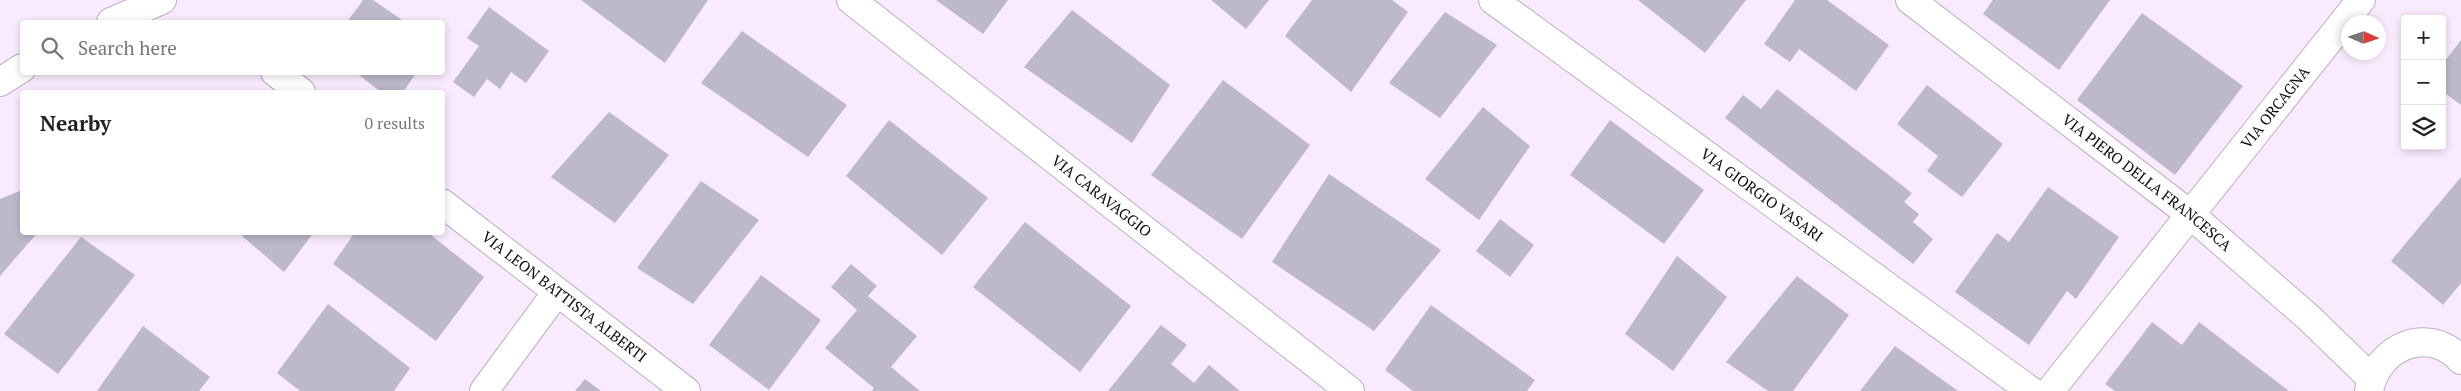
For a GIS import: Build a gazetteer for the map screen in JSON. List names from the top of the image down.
{
  "streets": {
    "street": [
      "VIA ORCAGNA",
      "VIA PIERO DELLA FRANCESCA",
      "VIA CARAVAGGIO",
      "VIA GIORGIO VASARI",
      "VIA LEON BATTISTA ALBERTI"
    ]
  },
  "crossings": [
    ["VIA ORCAGNA", "VIA PIERO DELLA FRANCESCA"]
  ],
  "north": "right",
  "page": {
    "map_buttons": ["+", "−"],
    "search": "Search here",
    "heading": ["Nearby", "0 results"]
  }
}
